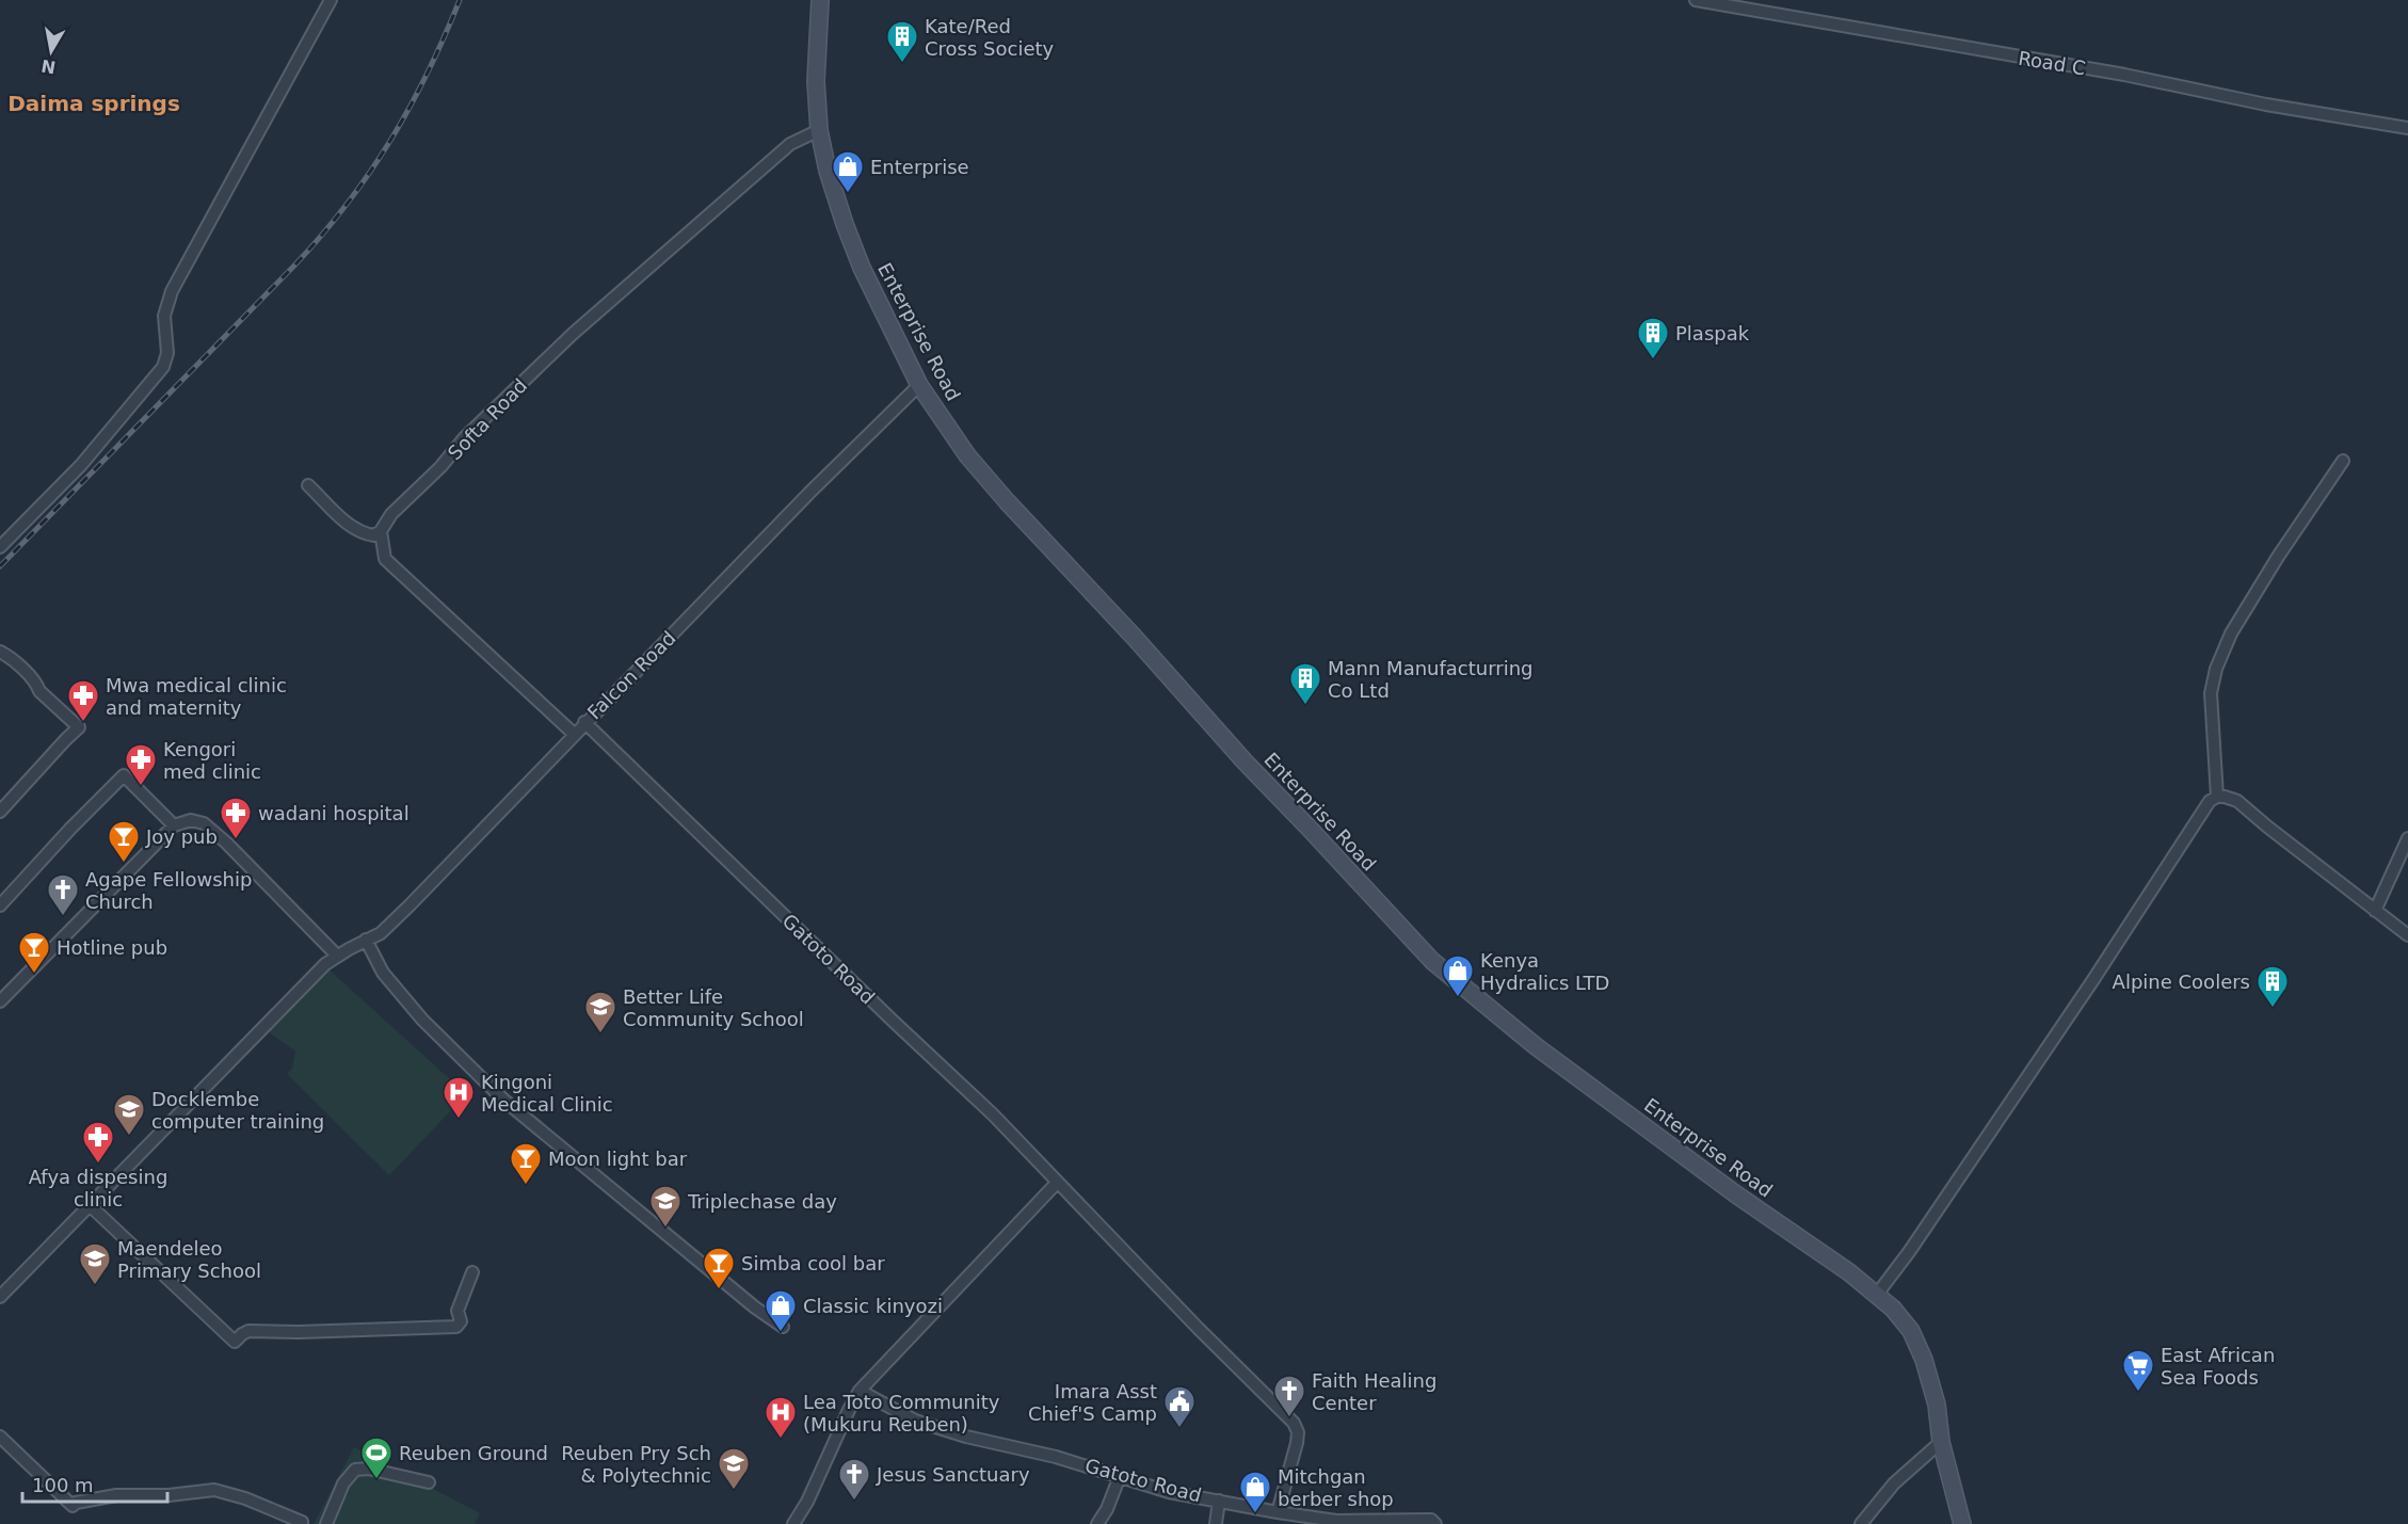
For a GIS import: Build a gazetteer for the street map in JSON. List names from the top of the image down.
{
  "streets": {
    "main road": ["Enterprise Road"],
    "street": [
      "Road C",
      "Softa Road",
      "Falcon Road",
      "Gatoto Road"
    ]
  },
  "crossings": [
    ["Enterprise Road", "Softa Road"],
    ["Enterprise Road", "Falcon Road"],
    ["Falcon Road", "Gatoto Road"]
  ],
  "districts": ["Daima springs"],
  "places": {
    "building": [
      "Kate/Red Cross Society",
      "Plaspak",
      "Mann Manufacturring Co Ltd",
      "Alpine Coolers"
    ],
    "shop": [
      "Enterprise",
      "Kenya Hydralics LTD",
      "Classic kinyozi",
      "Mitchgan berber shop"
    ],
    "pharmacy": [
      "Mwa medical clinic and maternity",
      "Kengori med clinic",
      "wadani hospital",
      "Afya dispesing clinic"
    ],
    "bar": [
      "Joy pub",
      "Hotline pub",
      "Moon light bar",
      "Simba cool bar"
    ],
    "church": ["Agape Fellowship Church", "Faith Healing Center", "Jesus Sanctuary"],
    "school or university": [
      "Better Life Community School",
      "Docklembe computer training",
      "Triplechase day",
      "Maendeleo Primary School",
      "Reuben Pry Sch & Polytechnic"
    ],
    "hospital": ["Kingoni Medical Clinic", "Lea Toto Community (Mukuru Reuben)"],
    "supermarket": ["East African Sea Foods"],
    "public building": ["Imara Asst Chief'S Camp"],
    "sports": ["Reuben Ground"]
  },
  "scale_bar": "100 m",
  "north": "bottom"
}
